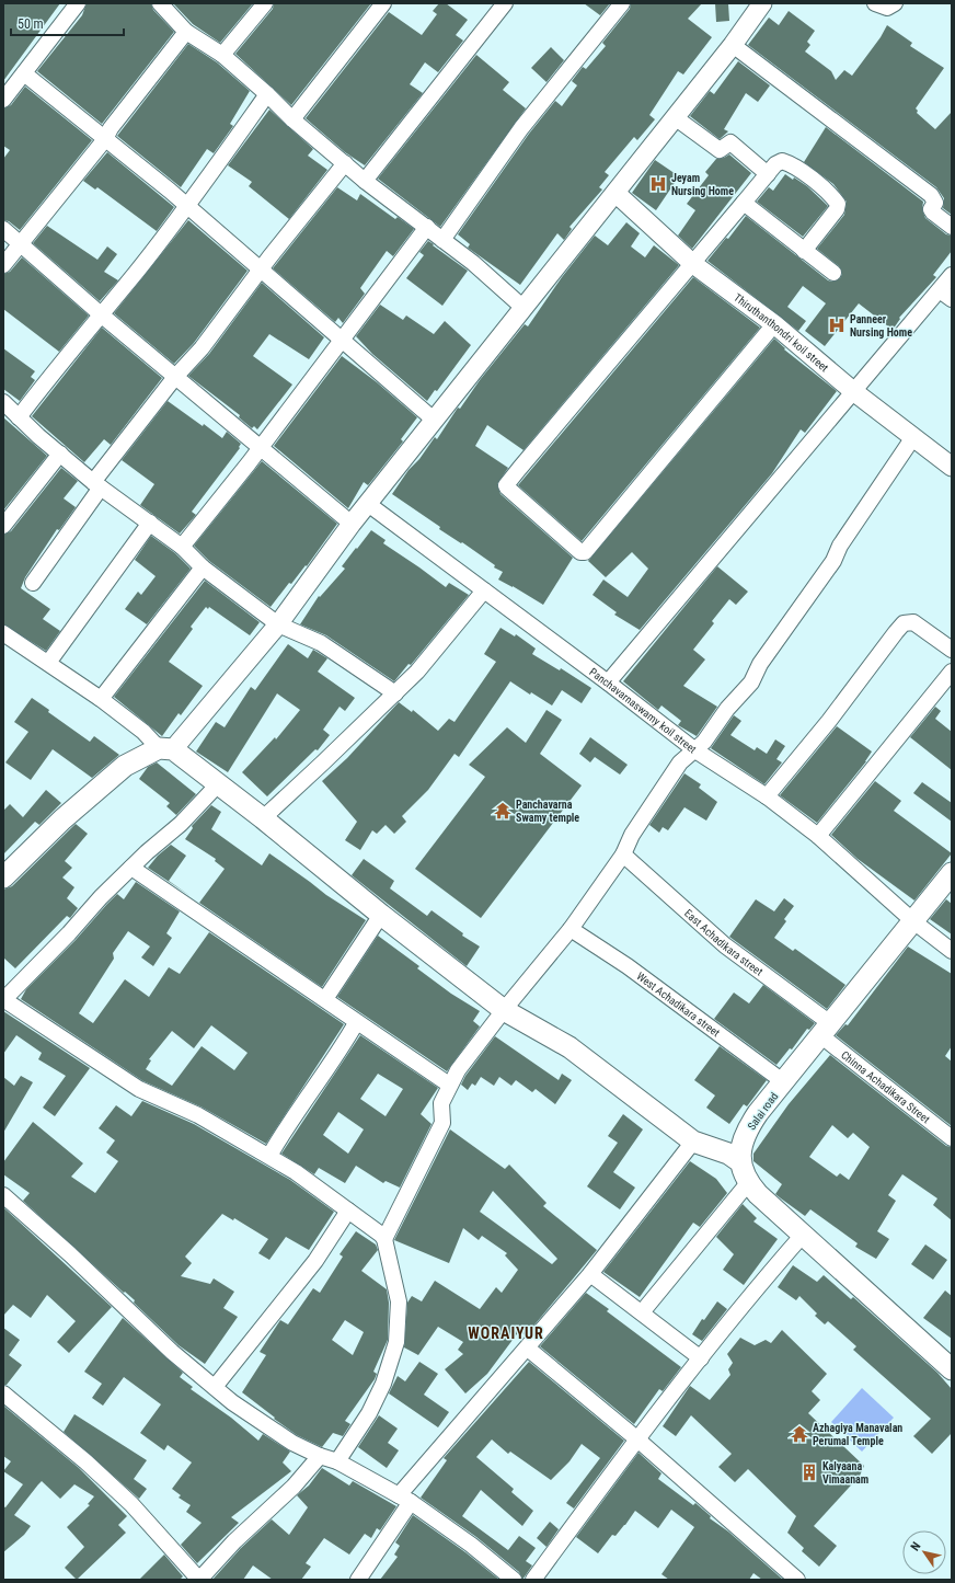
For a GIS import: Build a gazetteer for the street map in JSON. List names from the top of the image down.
{
  "streets": {
    "main road": ["Salai road"],
    "street": [
      "Thiruthanthondri koil street",
      "Panchavarnaswamy koil street",
      "East Achadikara street",
      "West Achadikara street",
      "Chinna Achadikara Street"
    ]
  },
  "crossings": [
    ["Panchavarnaswamy koil street", "Salai road"],
    ["East Achadikara street", "Chinna Achadikara Street"],
    ["East Achadikara street", "Salai road"],
    ["West Achadikara street", "Salai road"],
    ["Chinna Achadikara Street", "Salai road"]
  ],
  "districts": ["WORAIYUR"],
  "places": {
    "hospital": ["Jeyam Nursing Home", "Panneer Nursing Home"],
    "temple": ["Panchavarna Swamy temple", "Azhagiya Manavalan Perumal Temple"],
    "building": ["Kalyaana Vimaanam"]
  },
  "scale_bar": "50 m",
  "north": "top left"
}
